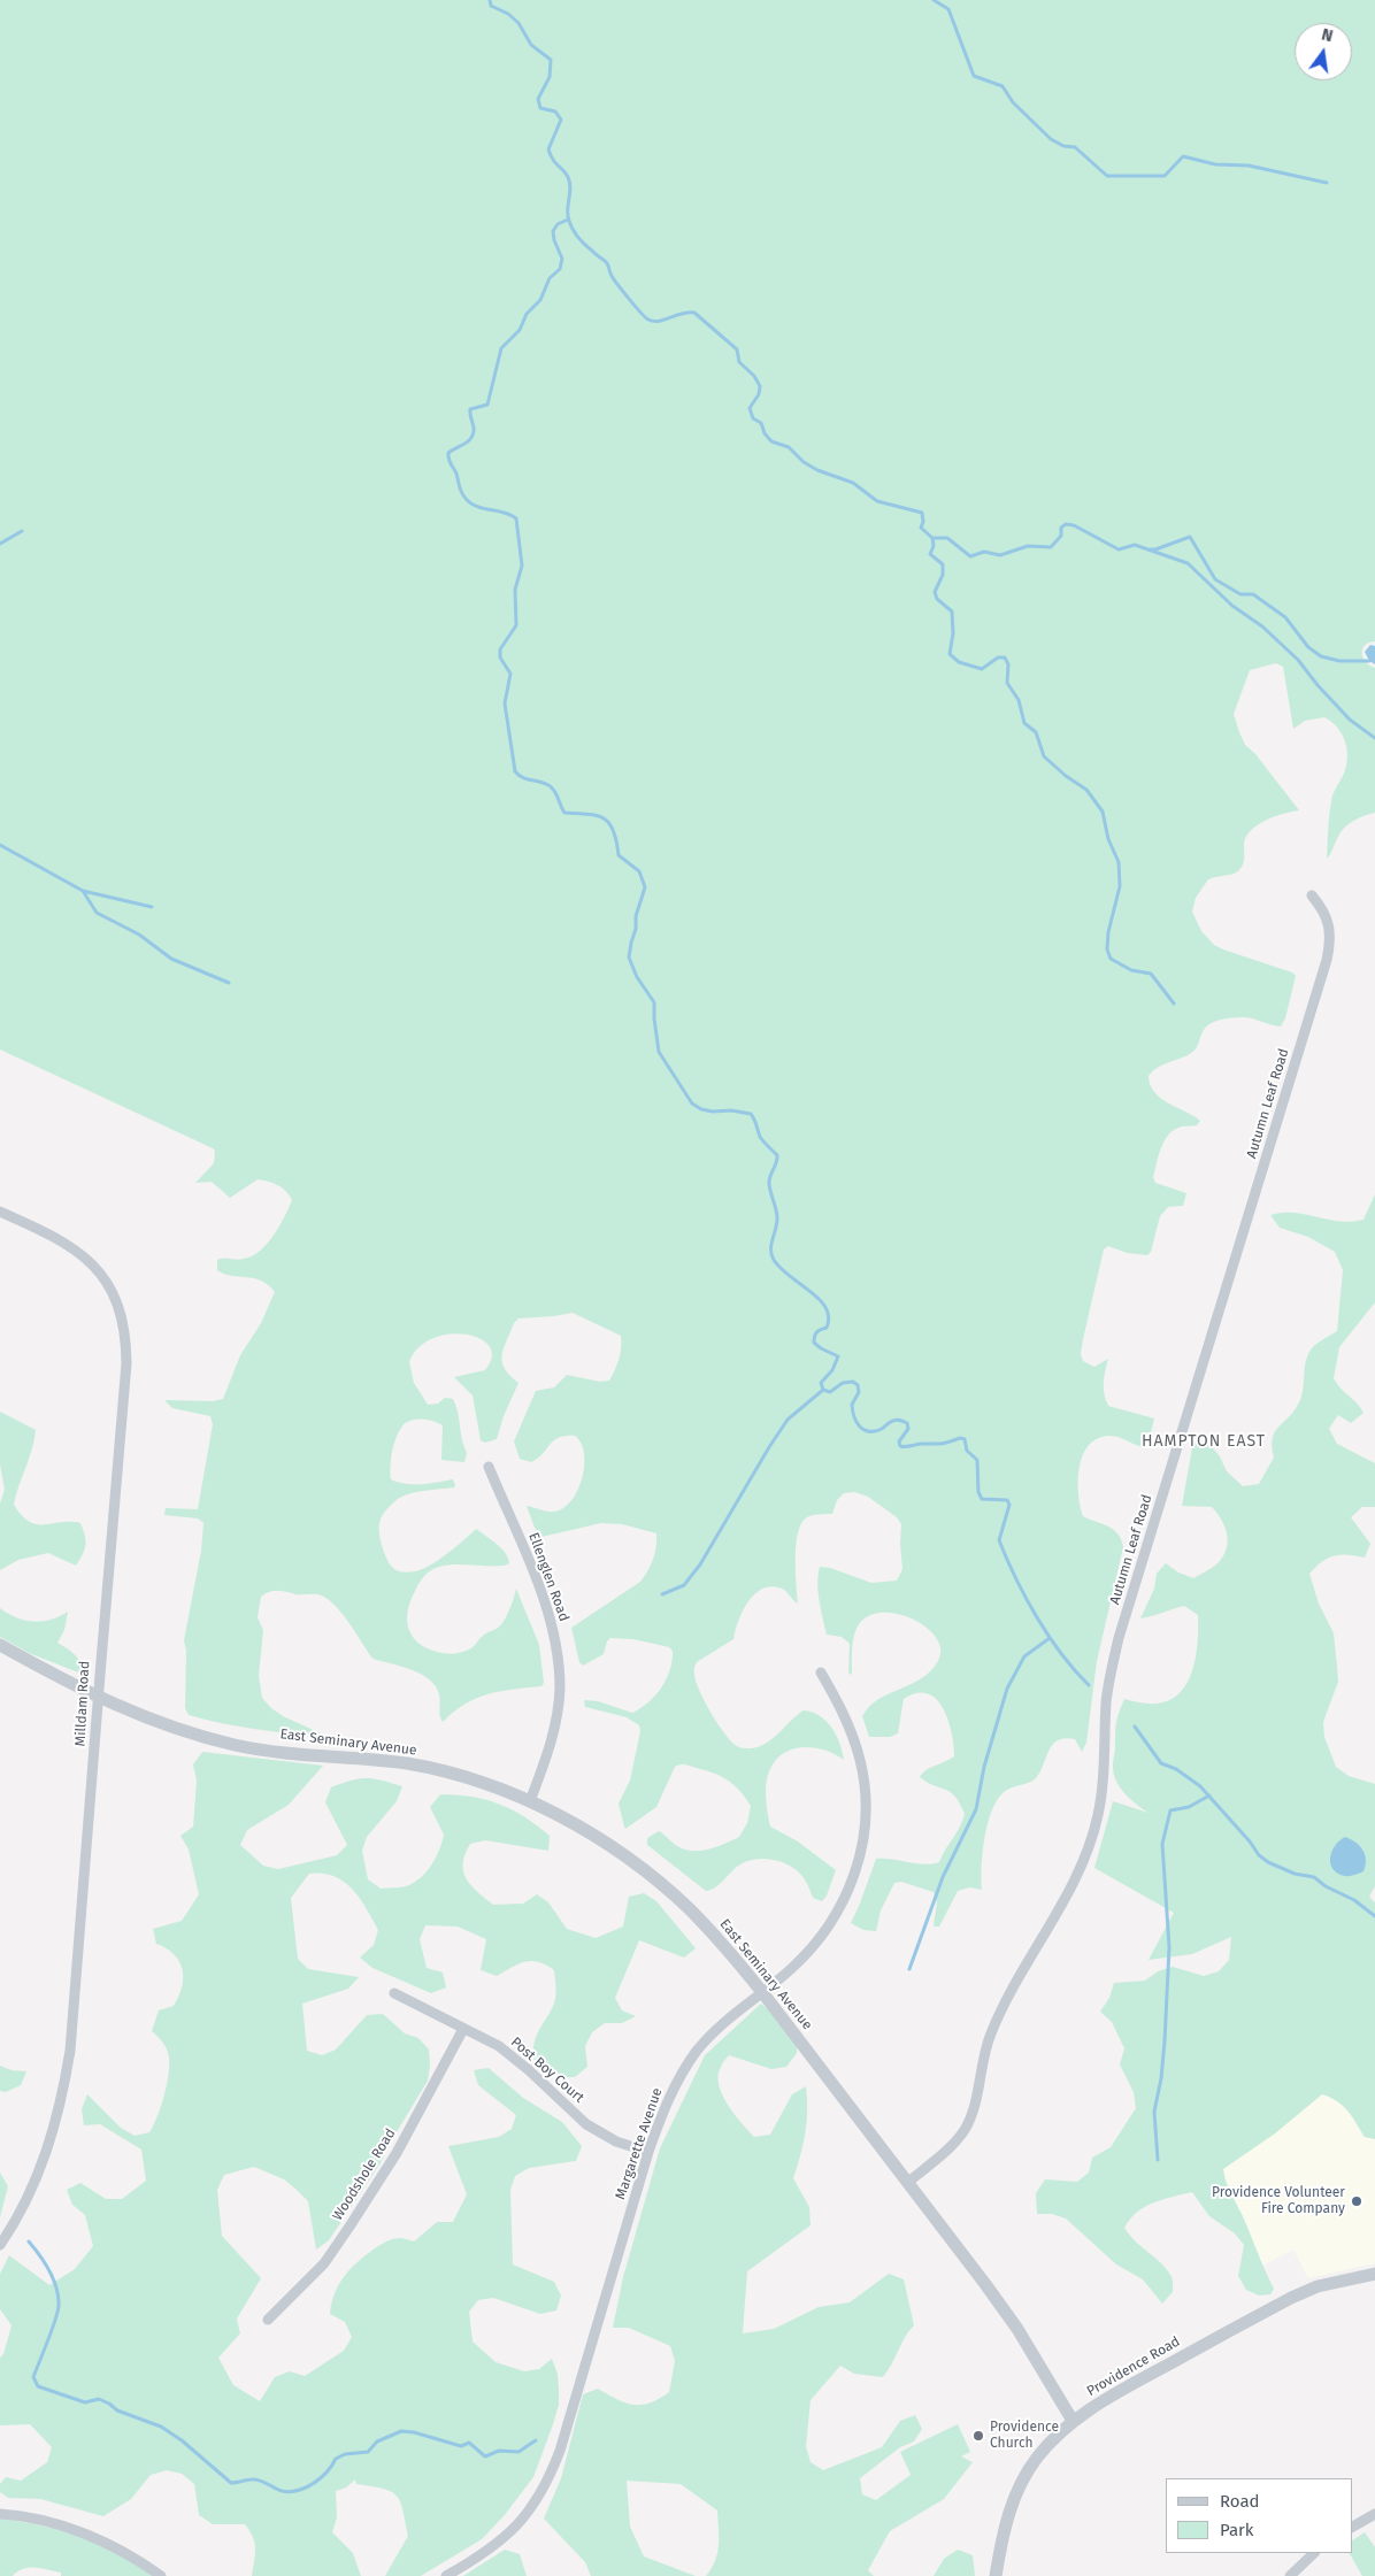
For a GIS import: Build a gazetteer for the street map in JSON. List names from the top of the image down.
{
  "streets": {
    "street": [
      "Autumn Leaf Road",
      "Ellenglen Road",
      "Milldam Road",
      "East Seminary Avenue",
      "Post Boy Court",
      "Margarette Avenue",
      "Woodshole Road",
      "Providence Road"
    ]
  },
  "crossings": [
    ["Autumn Leaf Road", "East Seminary Avenue"],
    ["Ellenglen Road", "East Seminary Avenue"],
    ["Milldam Road", "East Seminary Avenue"],
    ["East Seminary Avenue", "Margarette Avenue"],
    ["East Seminary Avenue", "Providence Road"],
    ["Post Boy Court", "Margarette Avenue"],
    ["Post Boy Court", "Woodshole Road"]
  ],
  "districts": ["HAMPTON EAST"],
  "places": ["Providence Volunteer Fire Company", "Providence Church"],
  "legend": ["Road", "Park"],
  "north": "top"
}
